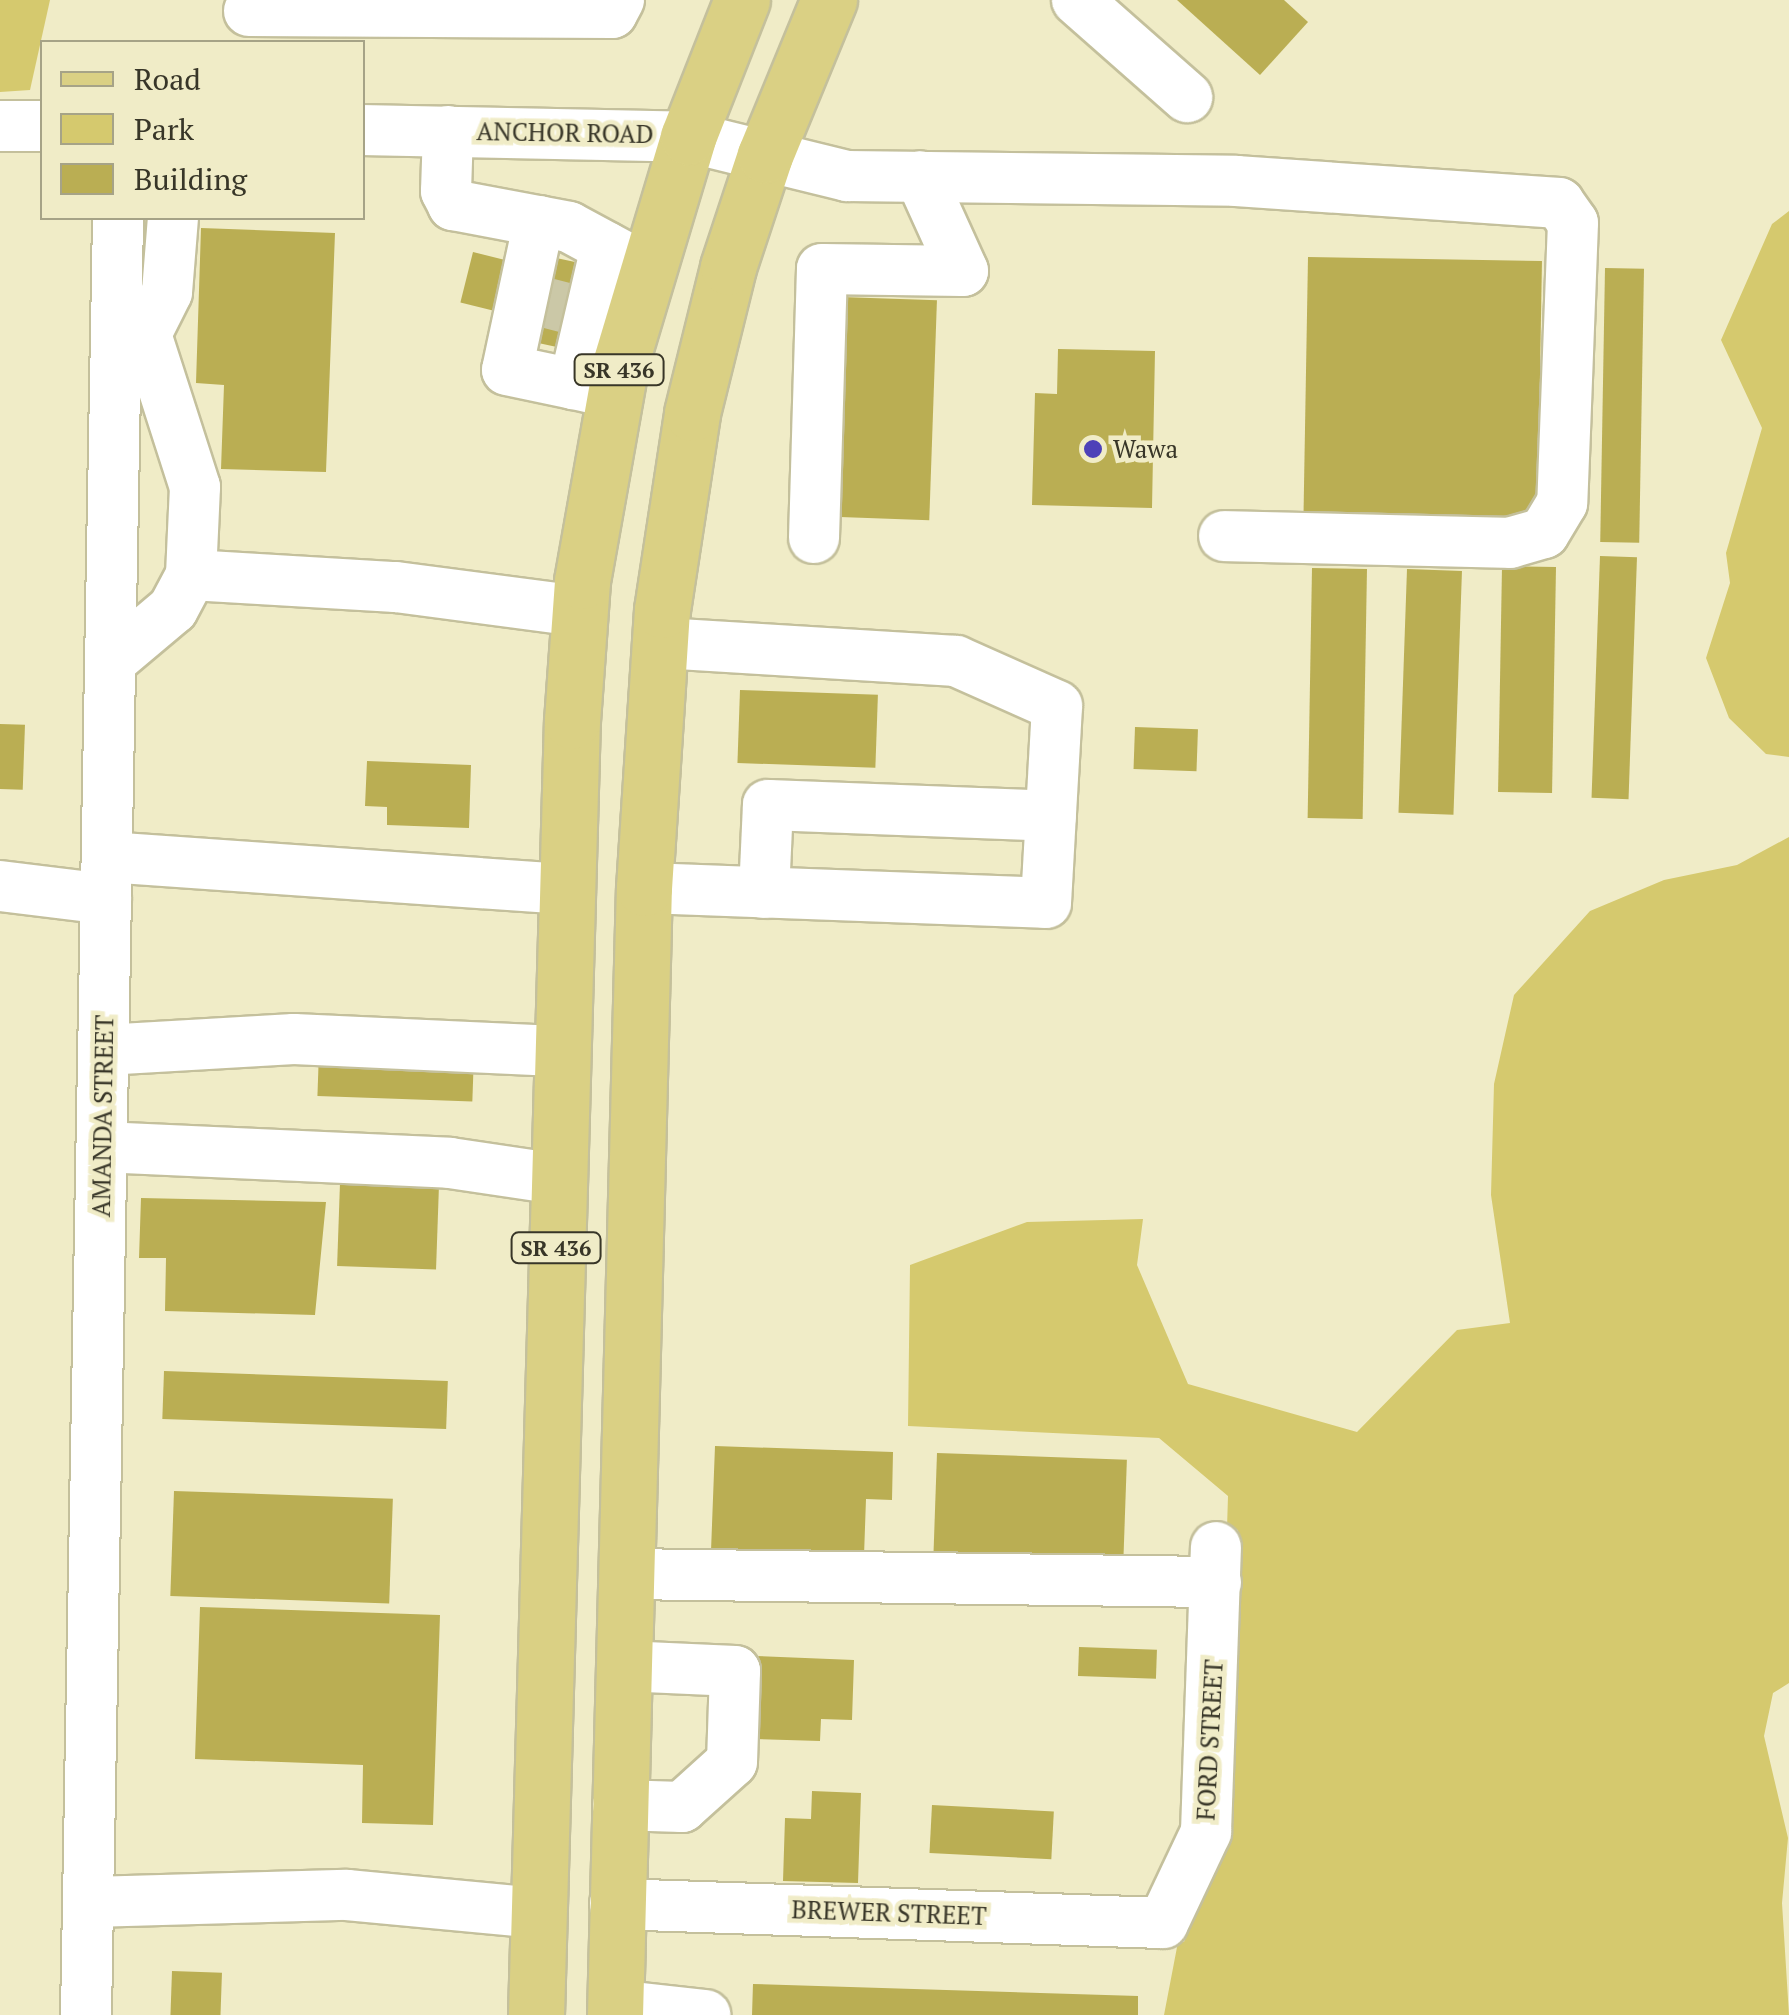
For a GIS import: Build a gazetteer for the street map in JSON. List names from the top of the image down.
{
  "streets": {
    "main road": ["SR 436"],
    "street": [
      "ANCHOR ROAD",
      "AMANDA STREET",
      "FORD STREET",
      "BREWER STREET"
    ]
  },
  "crossings": [
    ["ANCHOR ROAD", "SR 436"],
    ["SR 436", "FORD STREET"],
    ["SR 436", "BREWER STREET"],
    ["FORD STREET", "BREWER STREET"]
  ],
  "places": ["Wawa"],
  "legend": ["Road", "Park", "Building"]
}
